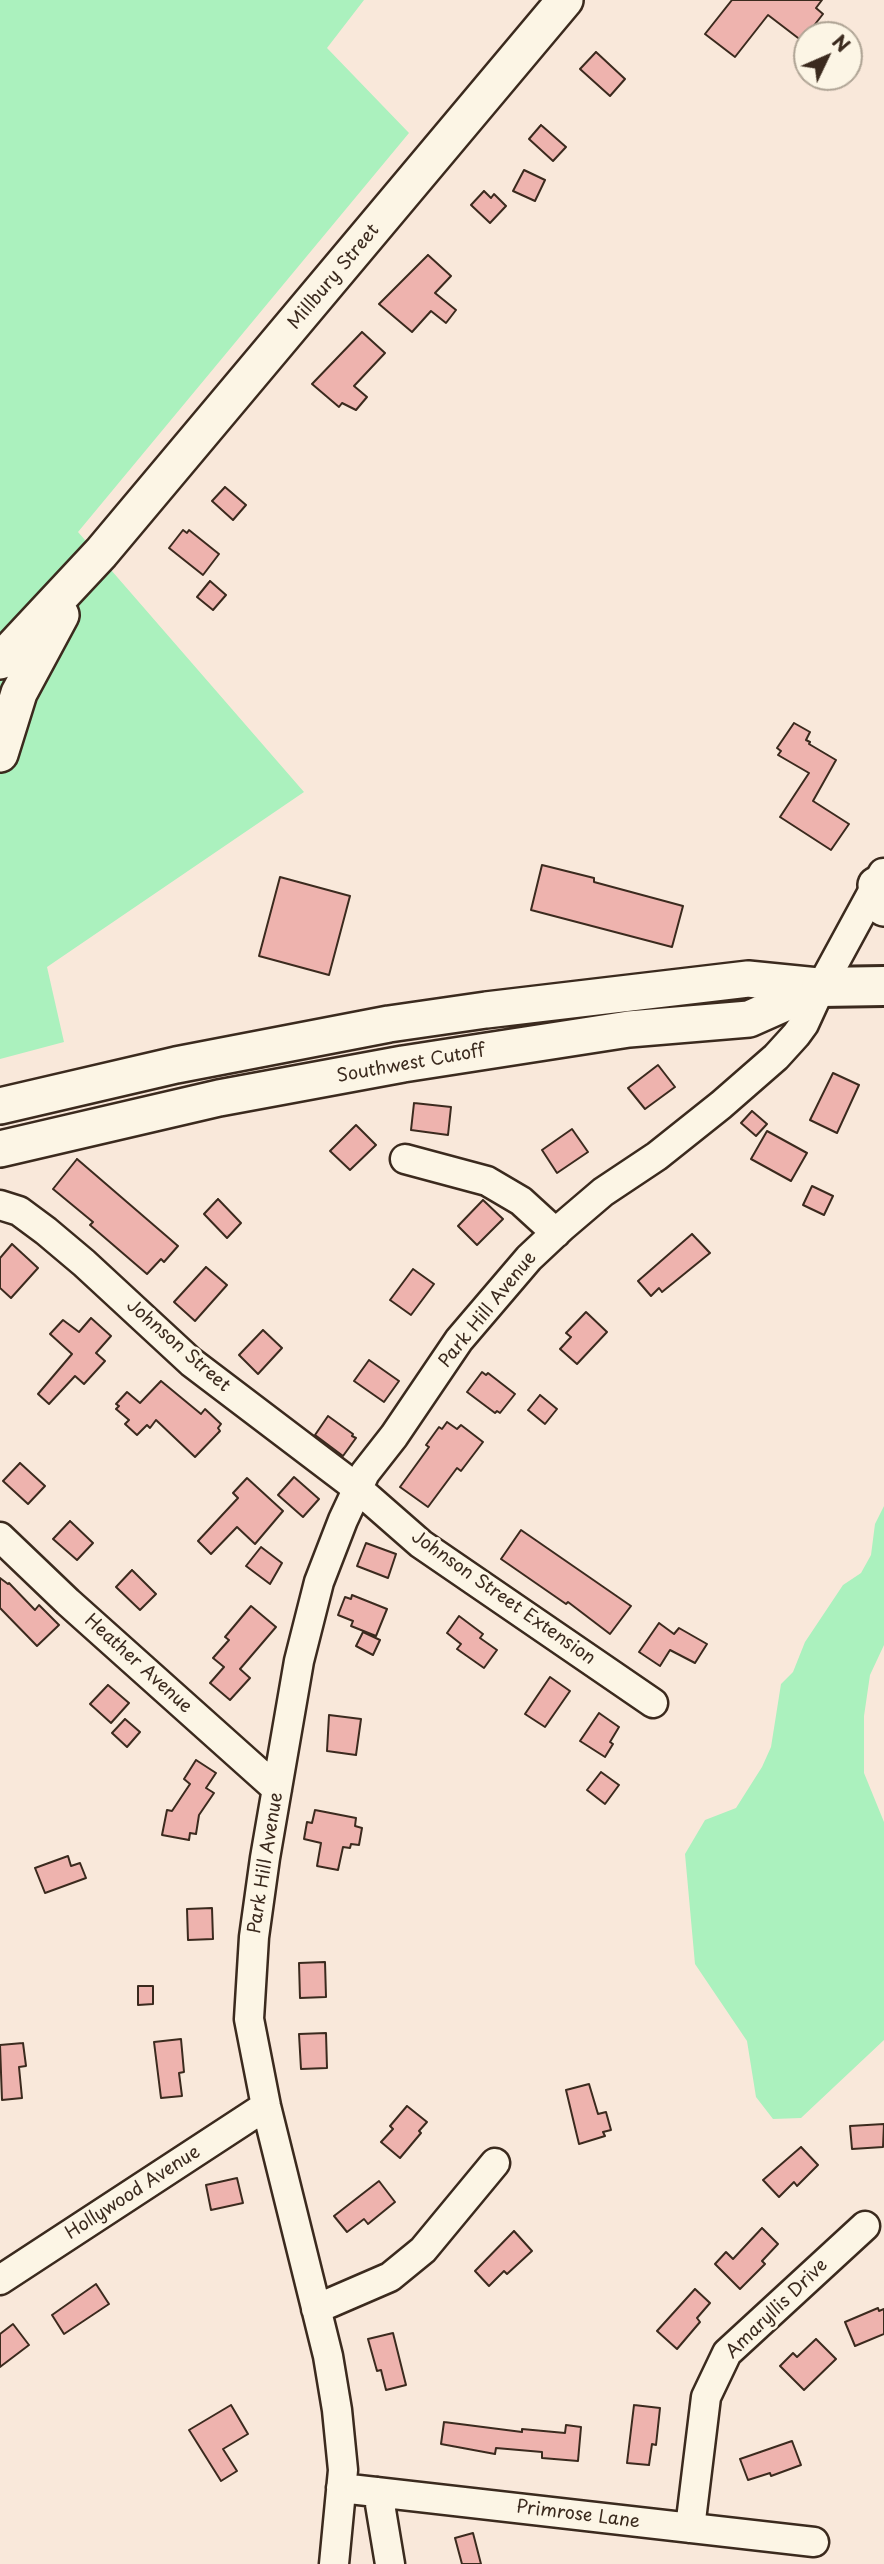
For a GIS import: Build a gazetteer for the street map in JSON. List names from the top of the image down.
{
  "streets": {
    "highway": ["Southwest Cutoff"],
    "main road": ["Millbury Street"],
    "street": [
      "Park Hill Avenue",
      "Johnson Street",
      "Johnson Street Extension",
      "Heather Avenue",
      "Hollywood Avenue",
      "Amaryllis Drive",
      "Primrose Lane"
    ]
  },
  "crossings": [
    ["Southwest Cutoff", "Park Hill Avenue"],
    ["Park Hill Avenue", "Johnson Street"],
    ["Park Hill Avenue", "Johnson Street Extension"],
    ["Park Hill Avenue", "Heather Avenue"],
    ["Park Hill Avenue", "Hollywood Avenue"],
    ["Park Hill Avenue", "Primrose Lane"],
    ["Johnson Street", "Johnson Street Extension"],
    ["Amaryllis Drive", "Primrose Lane"]
  ],
  "north": "top right"
}
